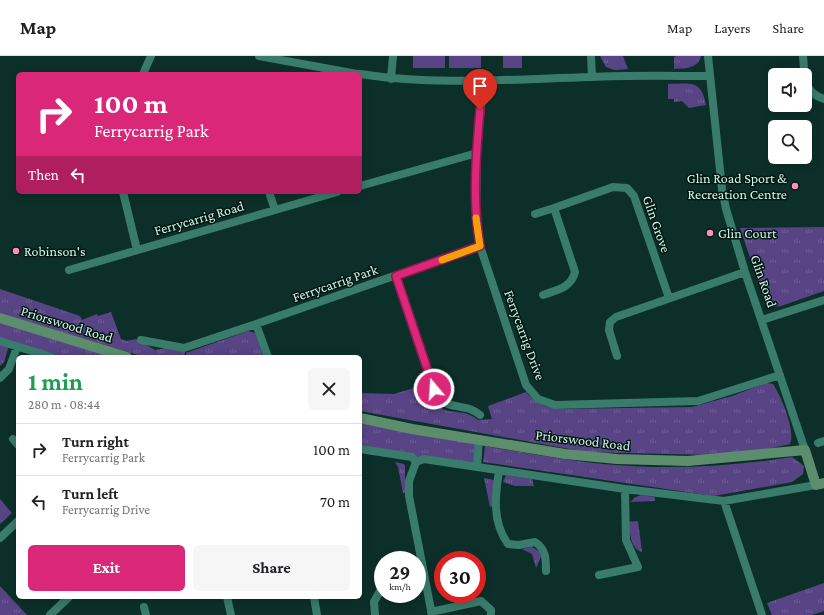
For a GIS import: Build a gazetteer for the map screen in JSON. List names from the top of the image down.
{
  "streets": {
    "street": [
      "Ferrycarrig Road",
      "Glin Grove",
      "Glin Road",
      "Ferrycarrig Park",
      "Priorswood Road",
      "Ferrycarrig Drive"
    ]
  },
  "crossings": [
    ["Glin Road", "Priorswood Road"],
    ["Glin Road", "Ferrycarrig Drive"],
    ["Ferrycarrig Park", "Ferrycarrig Drive"]
  ],
  "places": ["Glin Road Sport & Recreation Centre", "Glin Court", "Robinson's"],
  "page": {
    "header": "Map",
    "nav": ["Map", "Layers", "Share"],
    "turn": ["100 m", "Ferrycarrig Park"],
    "then": "Then",
    "heading": ["1 min", "280 m · 08:44"],
    "list": [
      {
        "name": "Turn right",
        "note": "Ferrycarrig Park",
        "value": "100 m"
      },
      {
        "name": "Turn left",
        "note": "Ferrycarrig Drive",
        "value": "70 m"
      }
    ],
    "buttons": ["Exit", "Share"],
    "speed": "29 km/h",
    "limit": "30"
  }
}
